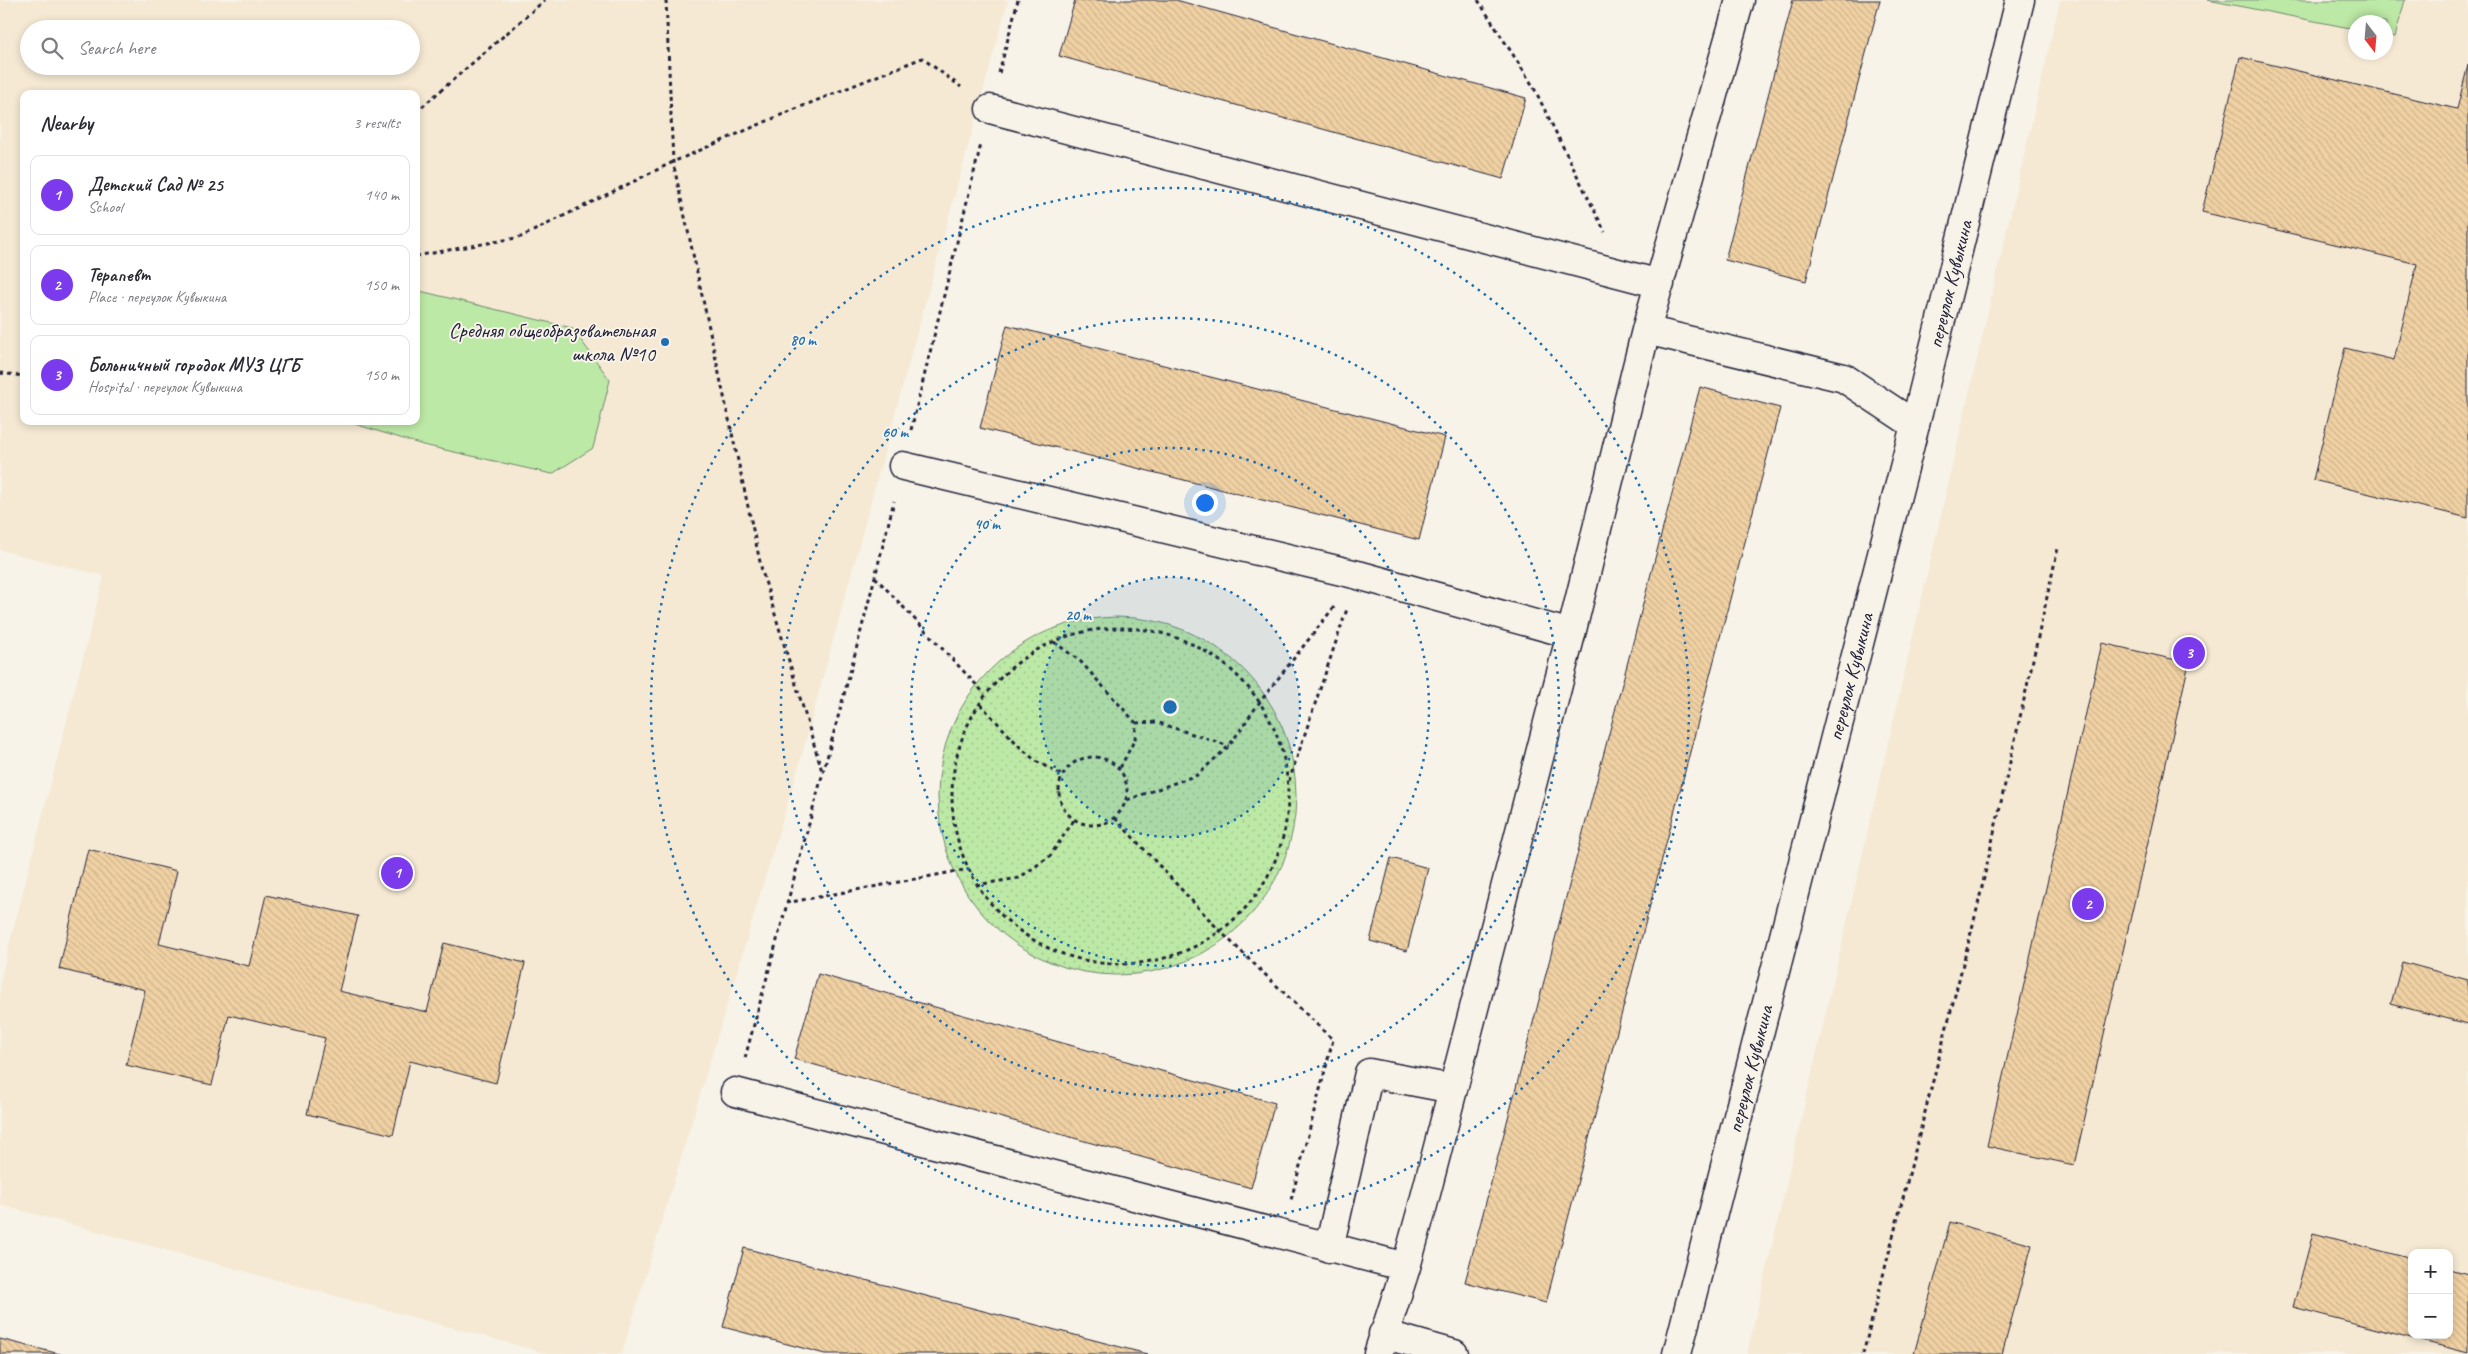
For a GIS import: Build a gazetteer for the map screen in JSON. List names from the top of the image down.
{
  "streets": {
    "main road": ["переулок Кувыкина"]
  },
  "places": ["Средняя общеобразовательная школа №10"],
  "north": "bottom",
  "page": {
    "search": "Search here",
    "heading": ["Nearby", "3 results"],
    "list": [
      {
        "mark": "1",
        "name": "Детский Сад № 25",
        "note": "School",
        "value": "140 m"
      },
      {
        "mark": "2",
        "name": "Терапевт",
        "note": "Place · переулок Кувыкина",
        "value": "150 m"
      },
      {
        "mark": "3",
        "name": "Больничный городок МУЗ ЦГБ",
        "note": "Hospital · переулок Кувыкина",
        "value": "150 m"
      }
    ],
    "pins": ["3", "1", "2"],
    "map_buttons": ["+", "−"]
  },
  "rings": [
    "80 m",
    "60 m",
    "40 m",
    "20 m"
  ]
}
